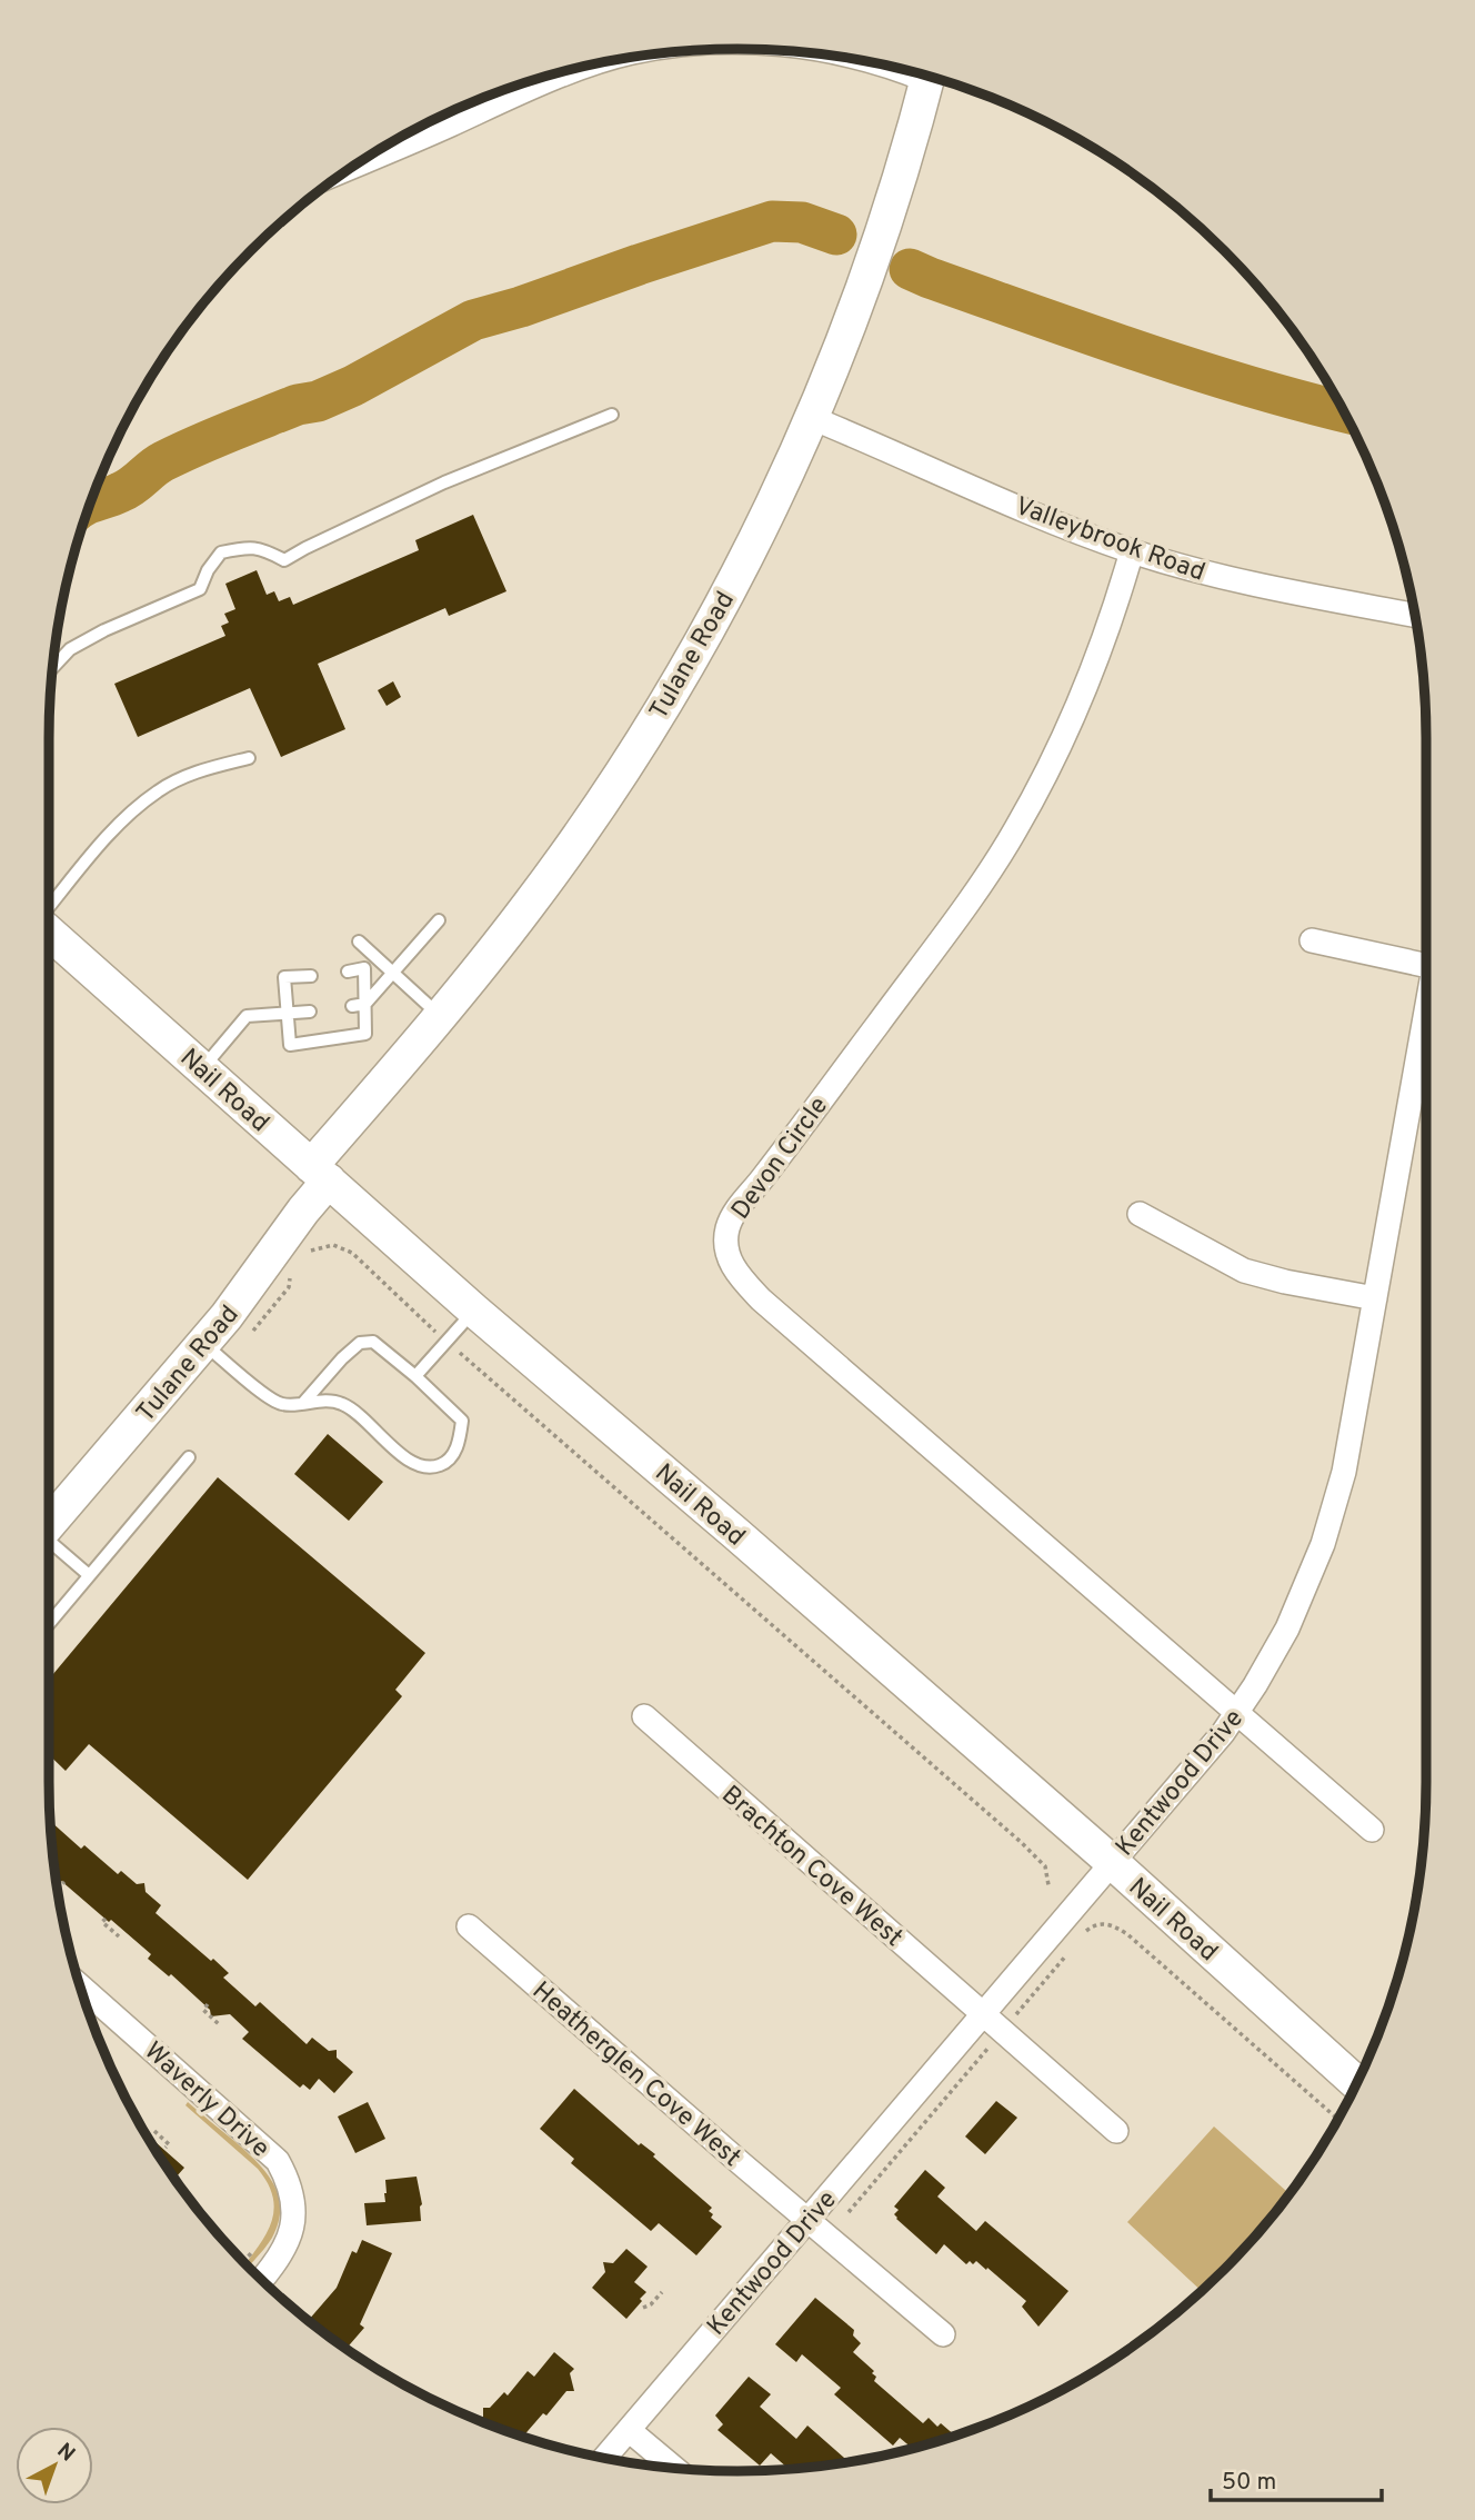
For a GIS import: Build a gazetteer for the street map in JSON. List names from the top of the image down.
{
  "streets": {
    "street": [
      "Valleybrook Road",
      "Tulane Road",
      "Nail Road",
      "Devon Circle",
      "Kentwood Drive",
      "Brachton Cove West",
      "Heatherglen Cove West",
      "Waverly Drive"
    ]
  },
  "crossings": [
    ["Valleybrook Road", "Tulane Road"],
    ["Valleybrook Road", "Devon Circle"],
    ["Tulane Road", "Nail Road"],
    ["Nail Road", "Kentwood Drive"],
    ["Devon Circle", "Kentwood Drive"],
    ["Kentwood Drive", "Brachton Cove West"],
    ["Kentwood Drive", "Heatherglen Cove West"]
  ],
  "scale_bar": "50 m",
  "north": "top right"
}
